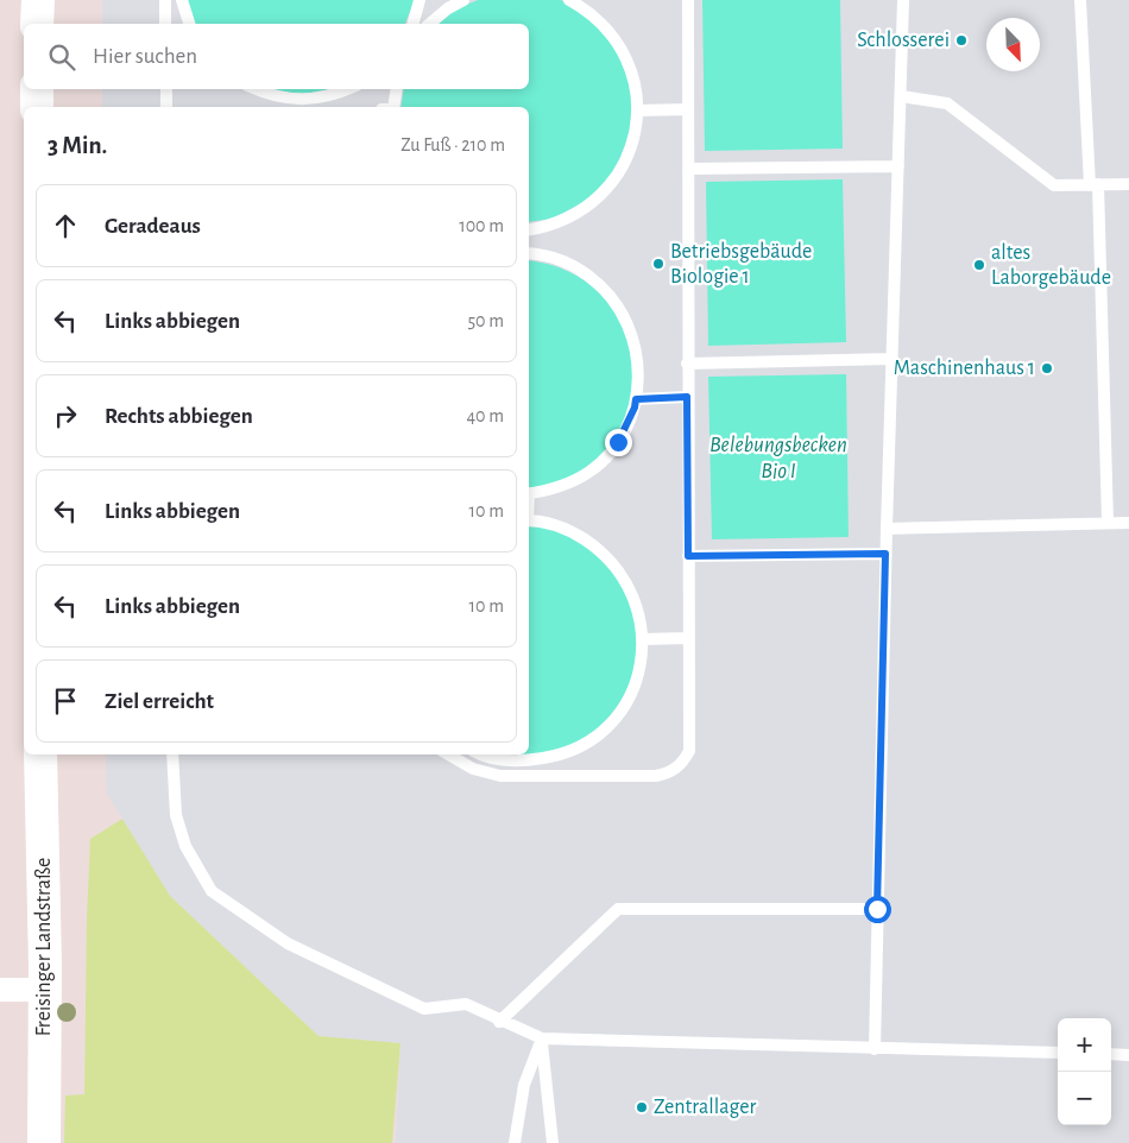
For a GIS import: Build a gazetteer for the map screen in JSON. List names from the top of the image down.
{
  "streets": {
    "main road": ["Freisinger Landstraße"]
  },
  "water": ["Belebungsbecken Bio I"],
  "places": [
    "Schlosserei",
    "Betriebsgebäude Biologie 1",
    "altes Laborgebäude",
    "Maschinenhaus 1",
    "Zentrallager"
  ],
  "north": "bottom right",
  "page": {
    "search": "Hier suchen",
    "heading": ["3 Min.", "Zu Fuß · 210 m"],
    "list": [
      ["Geradeaus", "100 m"],
      ["Links abbiegen", "50 m"],
      ["Rechts abbiegen", "40 m"],
      ["Links abbiegen", "10 m"],
      ["Links abbiegen", "10 m"],
      "Ziel erreicht"
    ],
    "map_buttons": ["+", "−"]
  }
}
